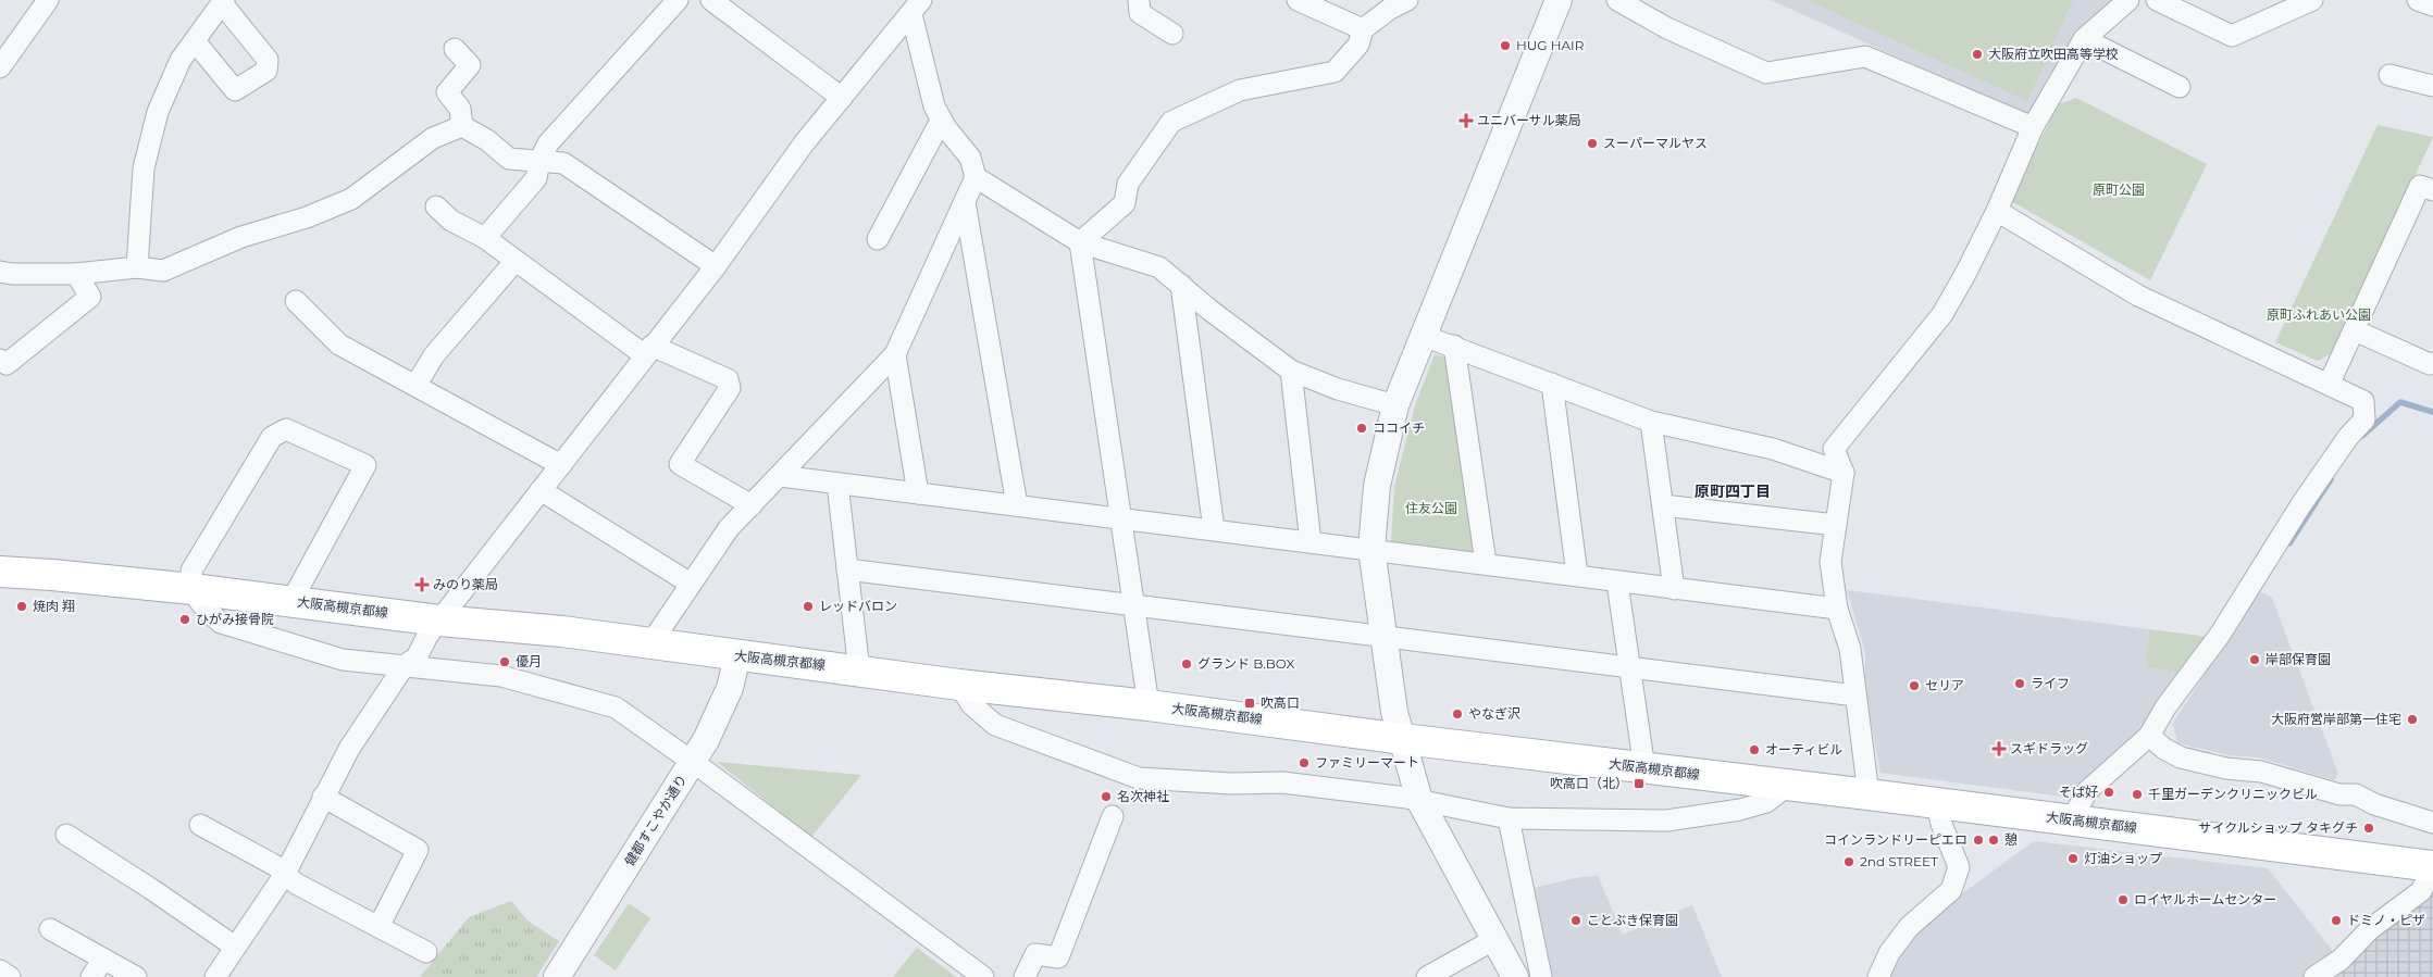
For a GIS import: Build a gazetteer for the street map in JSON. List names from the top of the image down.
{
  "streets": {
    "main road": ["大阪高槻京都線"],
    "street": ["健都すこやか通り"]
  },
  "crossings": [
    ["大阪高槻京都線", "健都すこやか通り"]
  ],
  "districts": ["原町四丁目"],
  "parks": ["原町公園", "原町ふれあい公園", "住友公園"],
  "places": {
    "other": [
      "HUG HAIR",
      "大阪府立吹田高等学校",
      "スーパーマルヤス",
      "ココイチ",
      "焼肉 翔",
      "レッドバロン",
      "ひがみ接骨院",
      "岸部保育園",
      "優月",
      "グランド B.BOX",
      "ライフ",
      "セリア",
      "やなぎ沢",
      "大阪府営岸部第一住宅",
      "オーティビル",
      "ファミリーマート",
      "そば好",
      "千里ガーデンクリニックビル",
      "名次神社",
      "サイクルショップ タキグチ",
      "コインランドリーピエロ",
      "憩",
      "灯油ショップ",
      "2nd STREET",
      "ロイヤルホームセンター",
      "ことぶき保育園",
      "ドミノ・ピザ"
    ],
    "health": ["ユニバーサル薬局", "みのり薬局", "スギドラッグ"],
    "transit": ["吹高口", "吹高口（北）"]
  }
}
